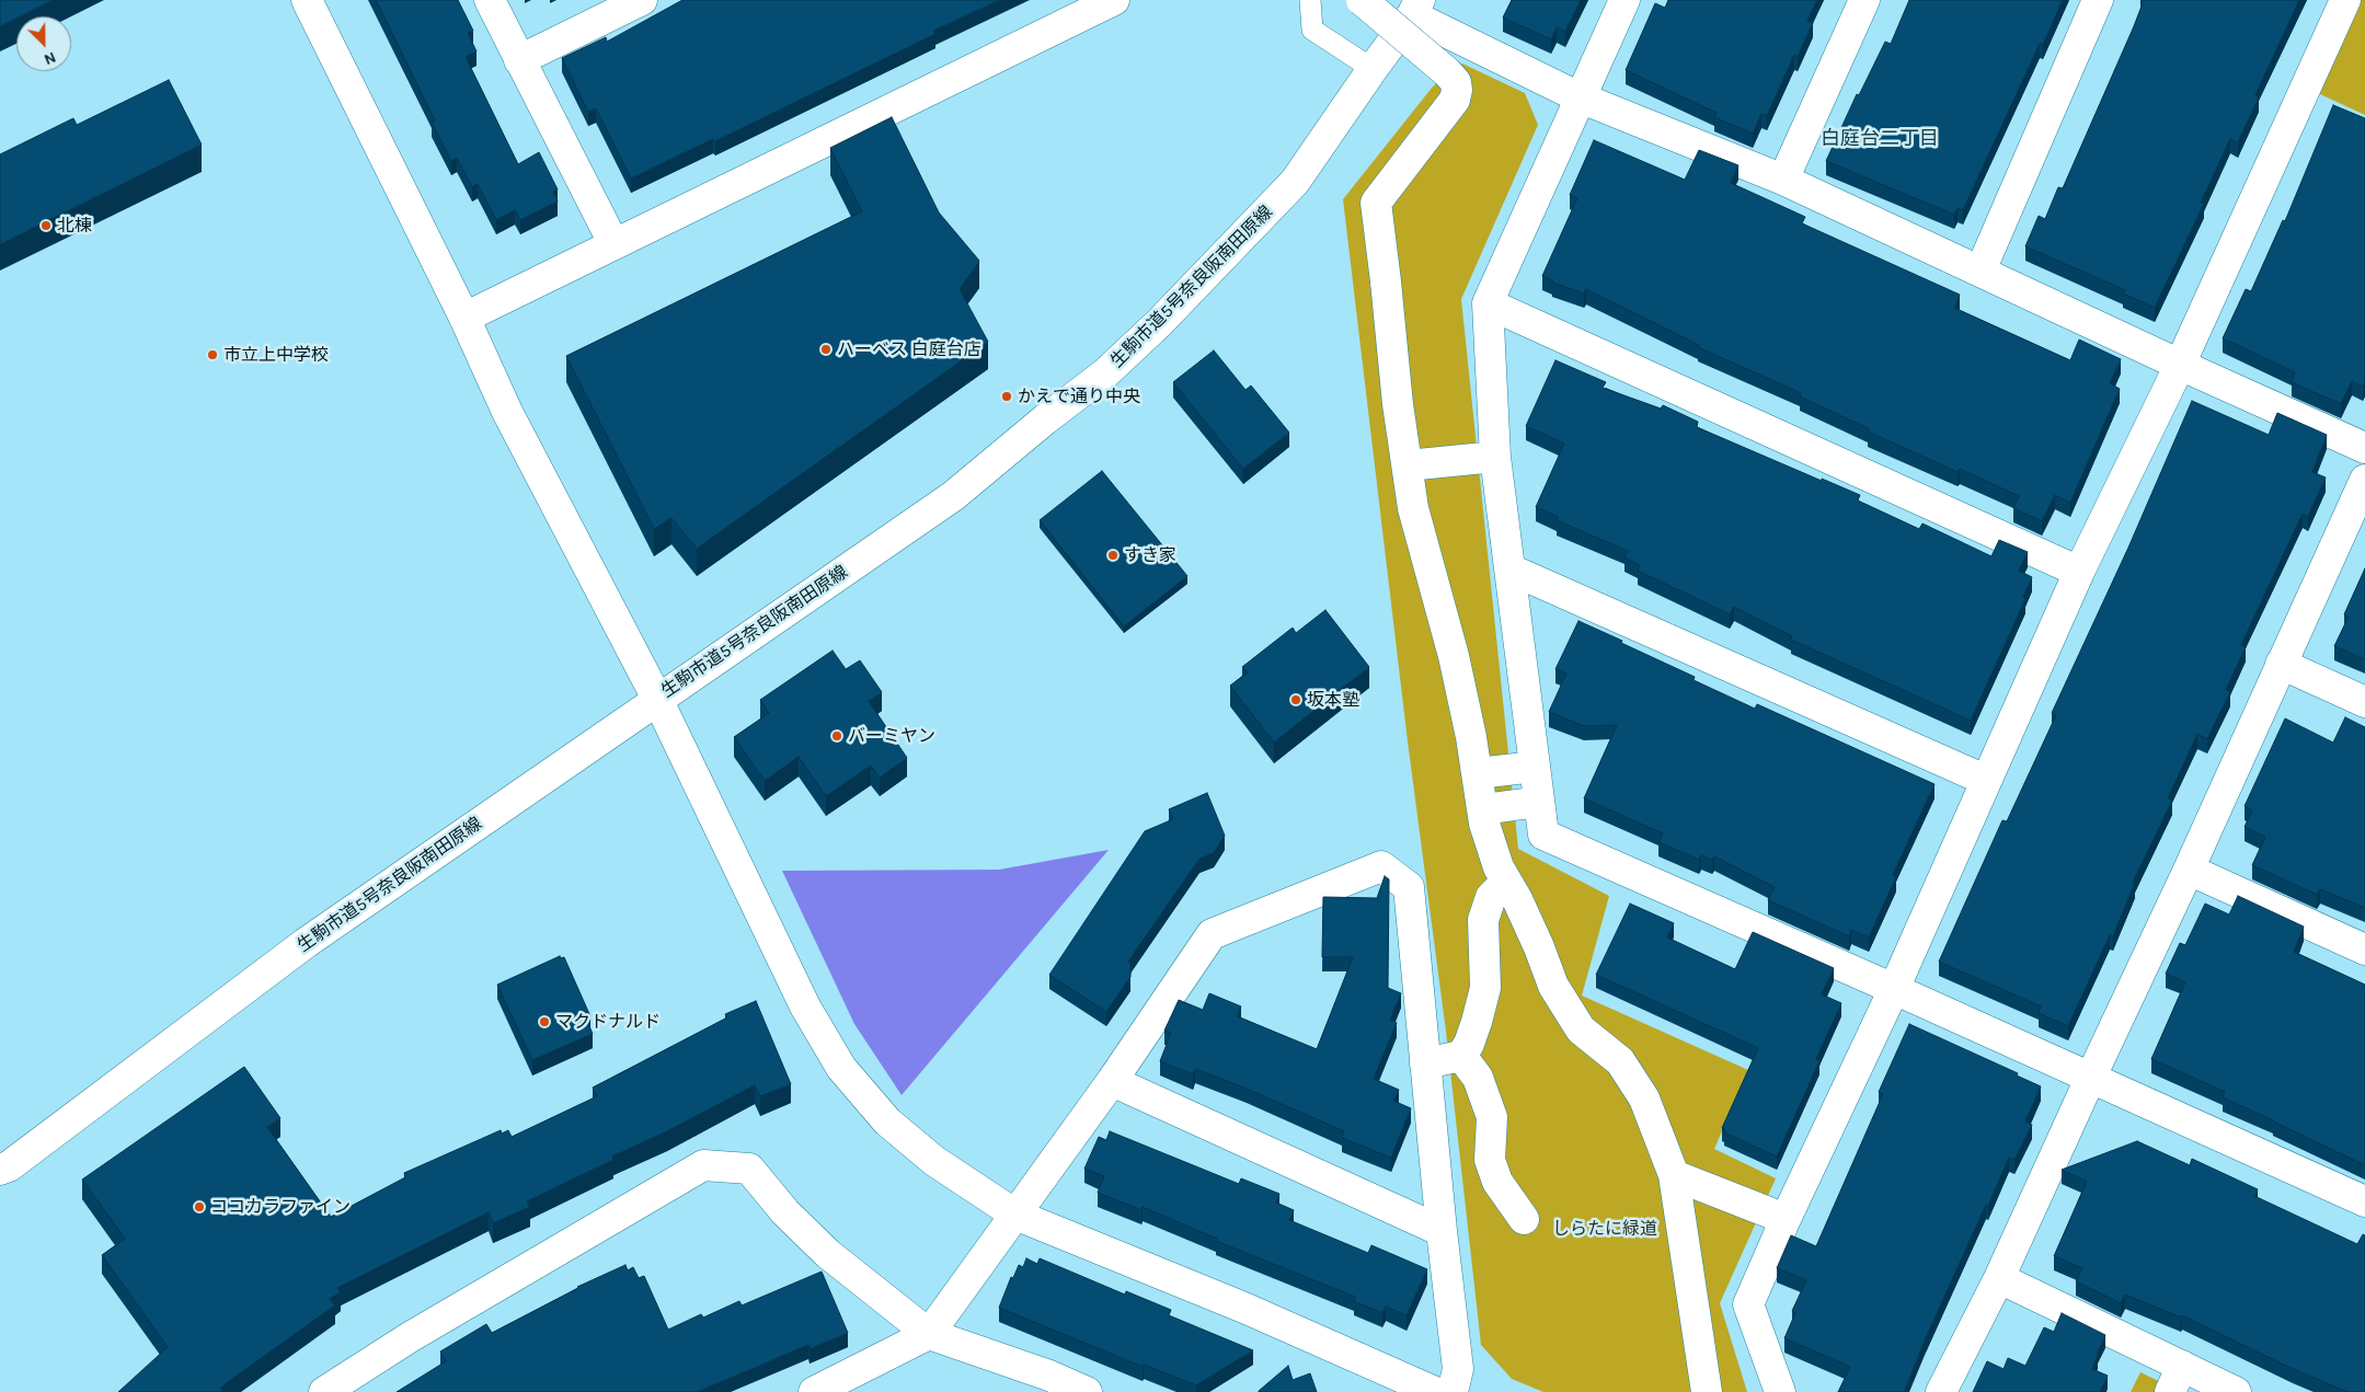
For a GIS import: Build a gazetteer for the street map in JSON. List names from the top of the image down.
{
  "streets": {
    "street": ["生駒市道5号奈良阪南田原線"]
  },
  "districts": ["白庭台二丁目"],
  "parks": ["しらたに緑道"],
  "places": [
    "北棟",
    "ハーベス 白庭台店",
    "市立上中学校",
    "かえで通り中央",
    "すき家",
    "坂本塾",
    "バーミヤン",
    "マクドナルド",
    "ココカラファイン"
  ],
  "north": "bottom right"
}
